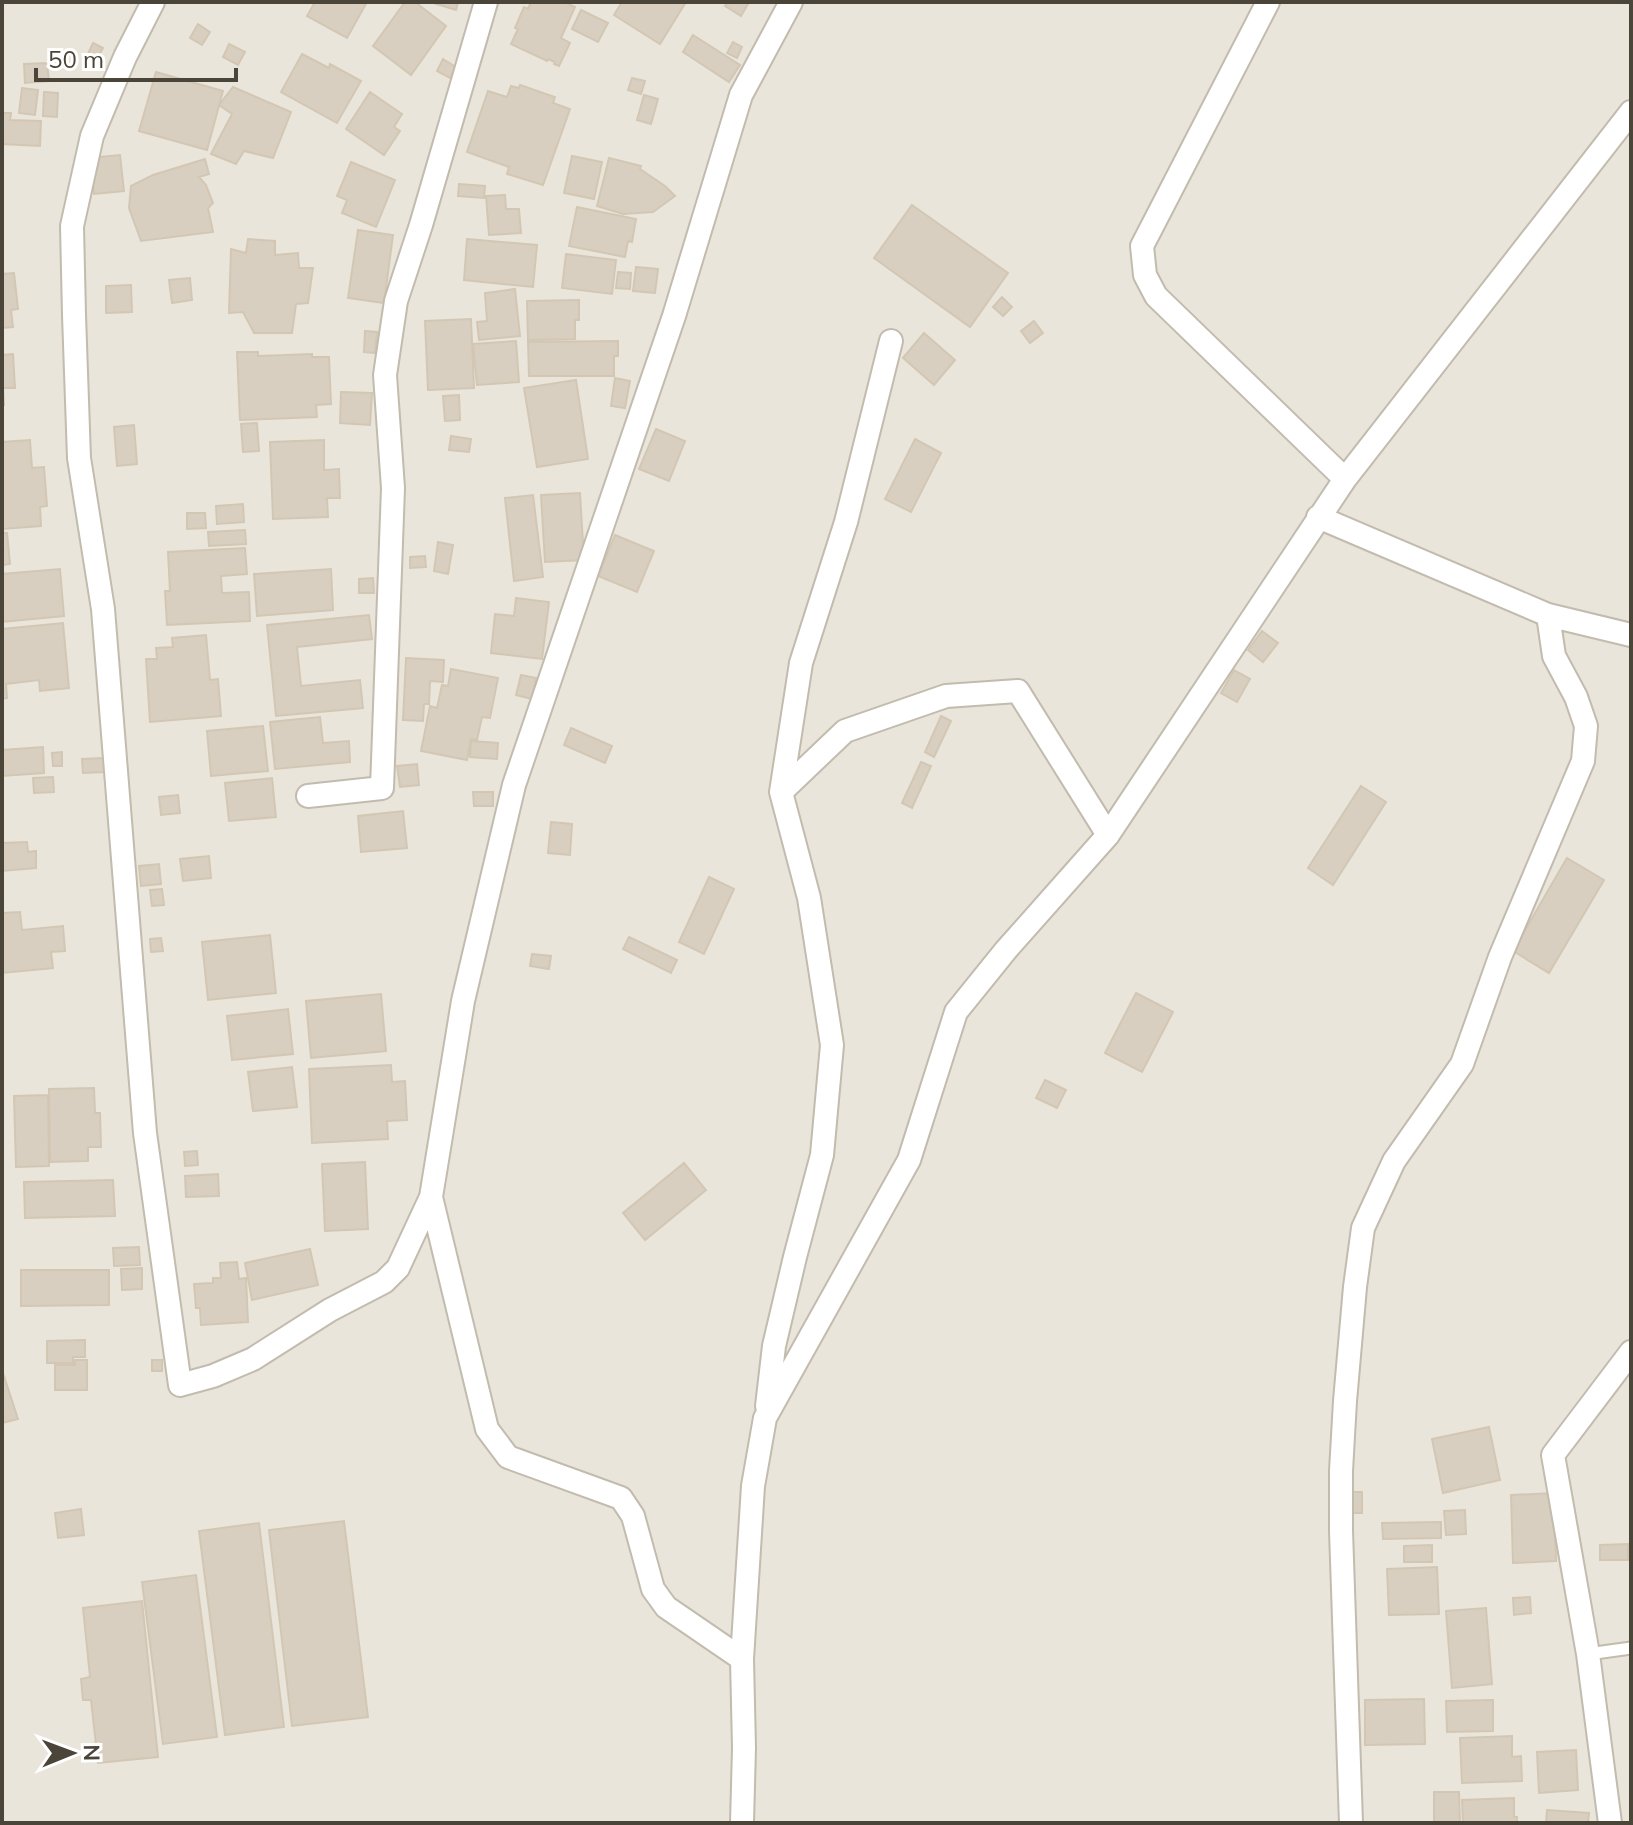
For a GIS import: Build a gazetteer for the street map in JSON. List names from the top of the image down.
{
  "scale_bar": "50 m",
  "north": "right"
}
